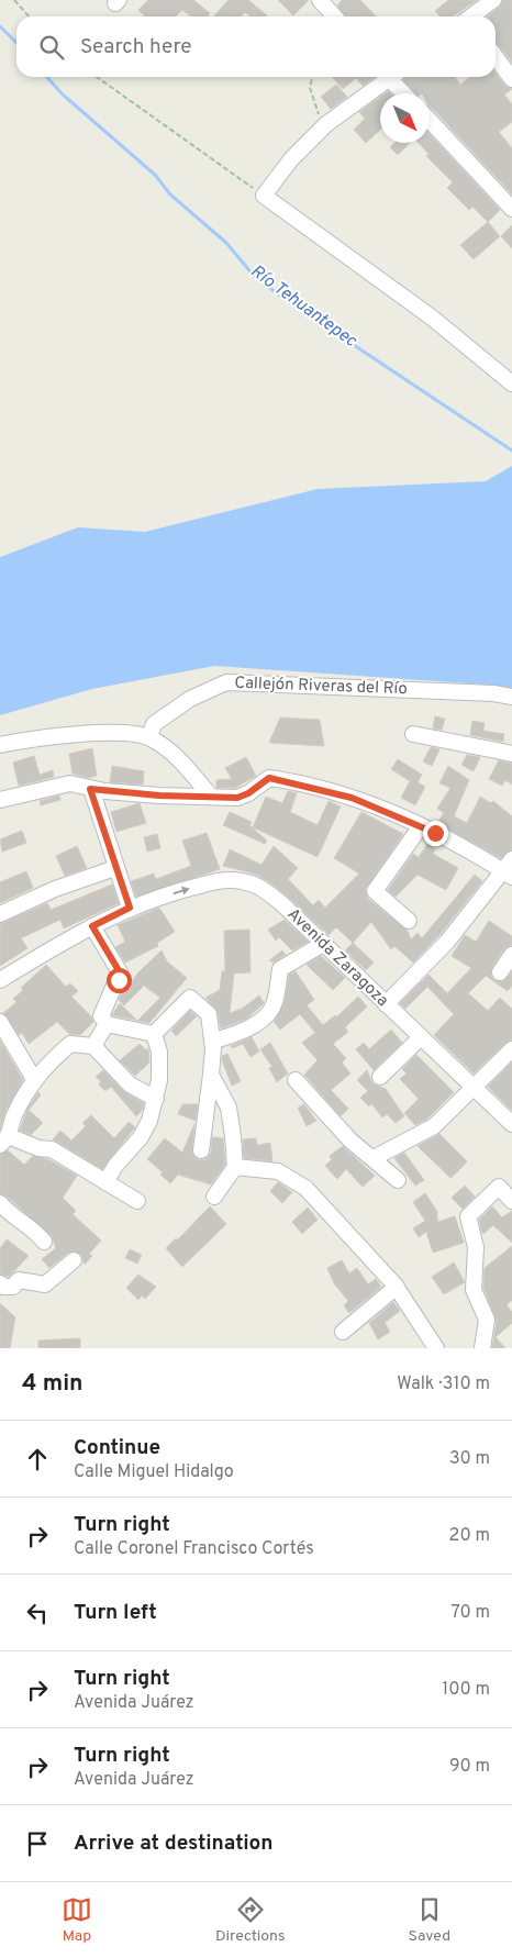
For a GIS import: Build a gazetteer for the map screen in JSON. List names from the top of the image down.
{
  "streets": {
    "street": ["Callejón Riveras del Río", "Avenida Zaragoza"]
  },
  "water": ["Río Tehuantepec"],
  "north": "bottom right",
  "page": {
    "search": "Search here",
    "heading": ["4 min", "Walk · 310 m"],
    "list": [
      ["Continue", "Calle Miguel Hidalgo", "30 m"],
      ["Turn right", "Calle Coronel Francisco Cortés", "20 m"],
      ["Turn left", "70 m"],
      ["Turn right", "Avenida Juárez", "100 m"],
      ["Turn right", "Avenida Juárez", "90 m"],
      "Arrive at destination"
    ],
    "nav": ["Map", "Directions", "Saved"]
  }
}
